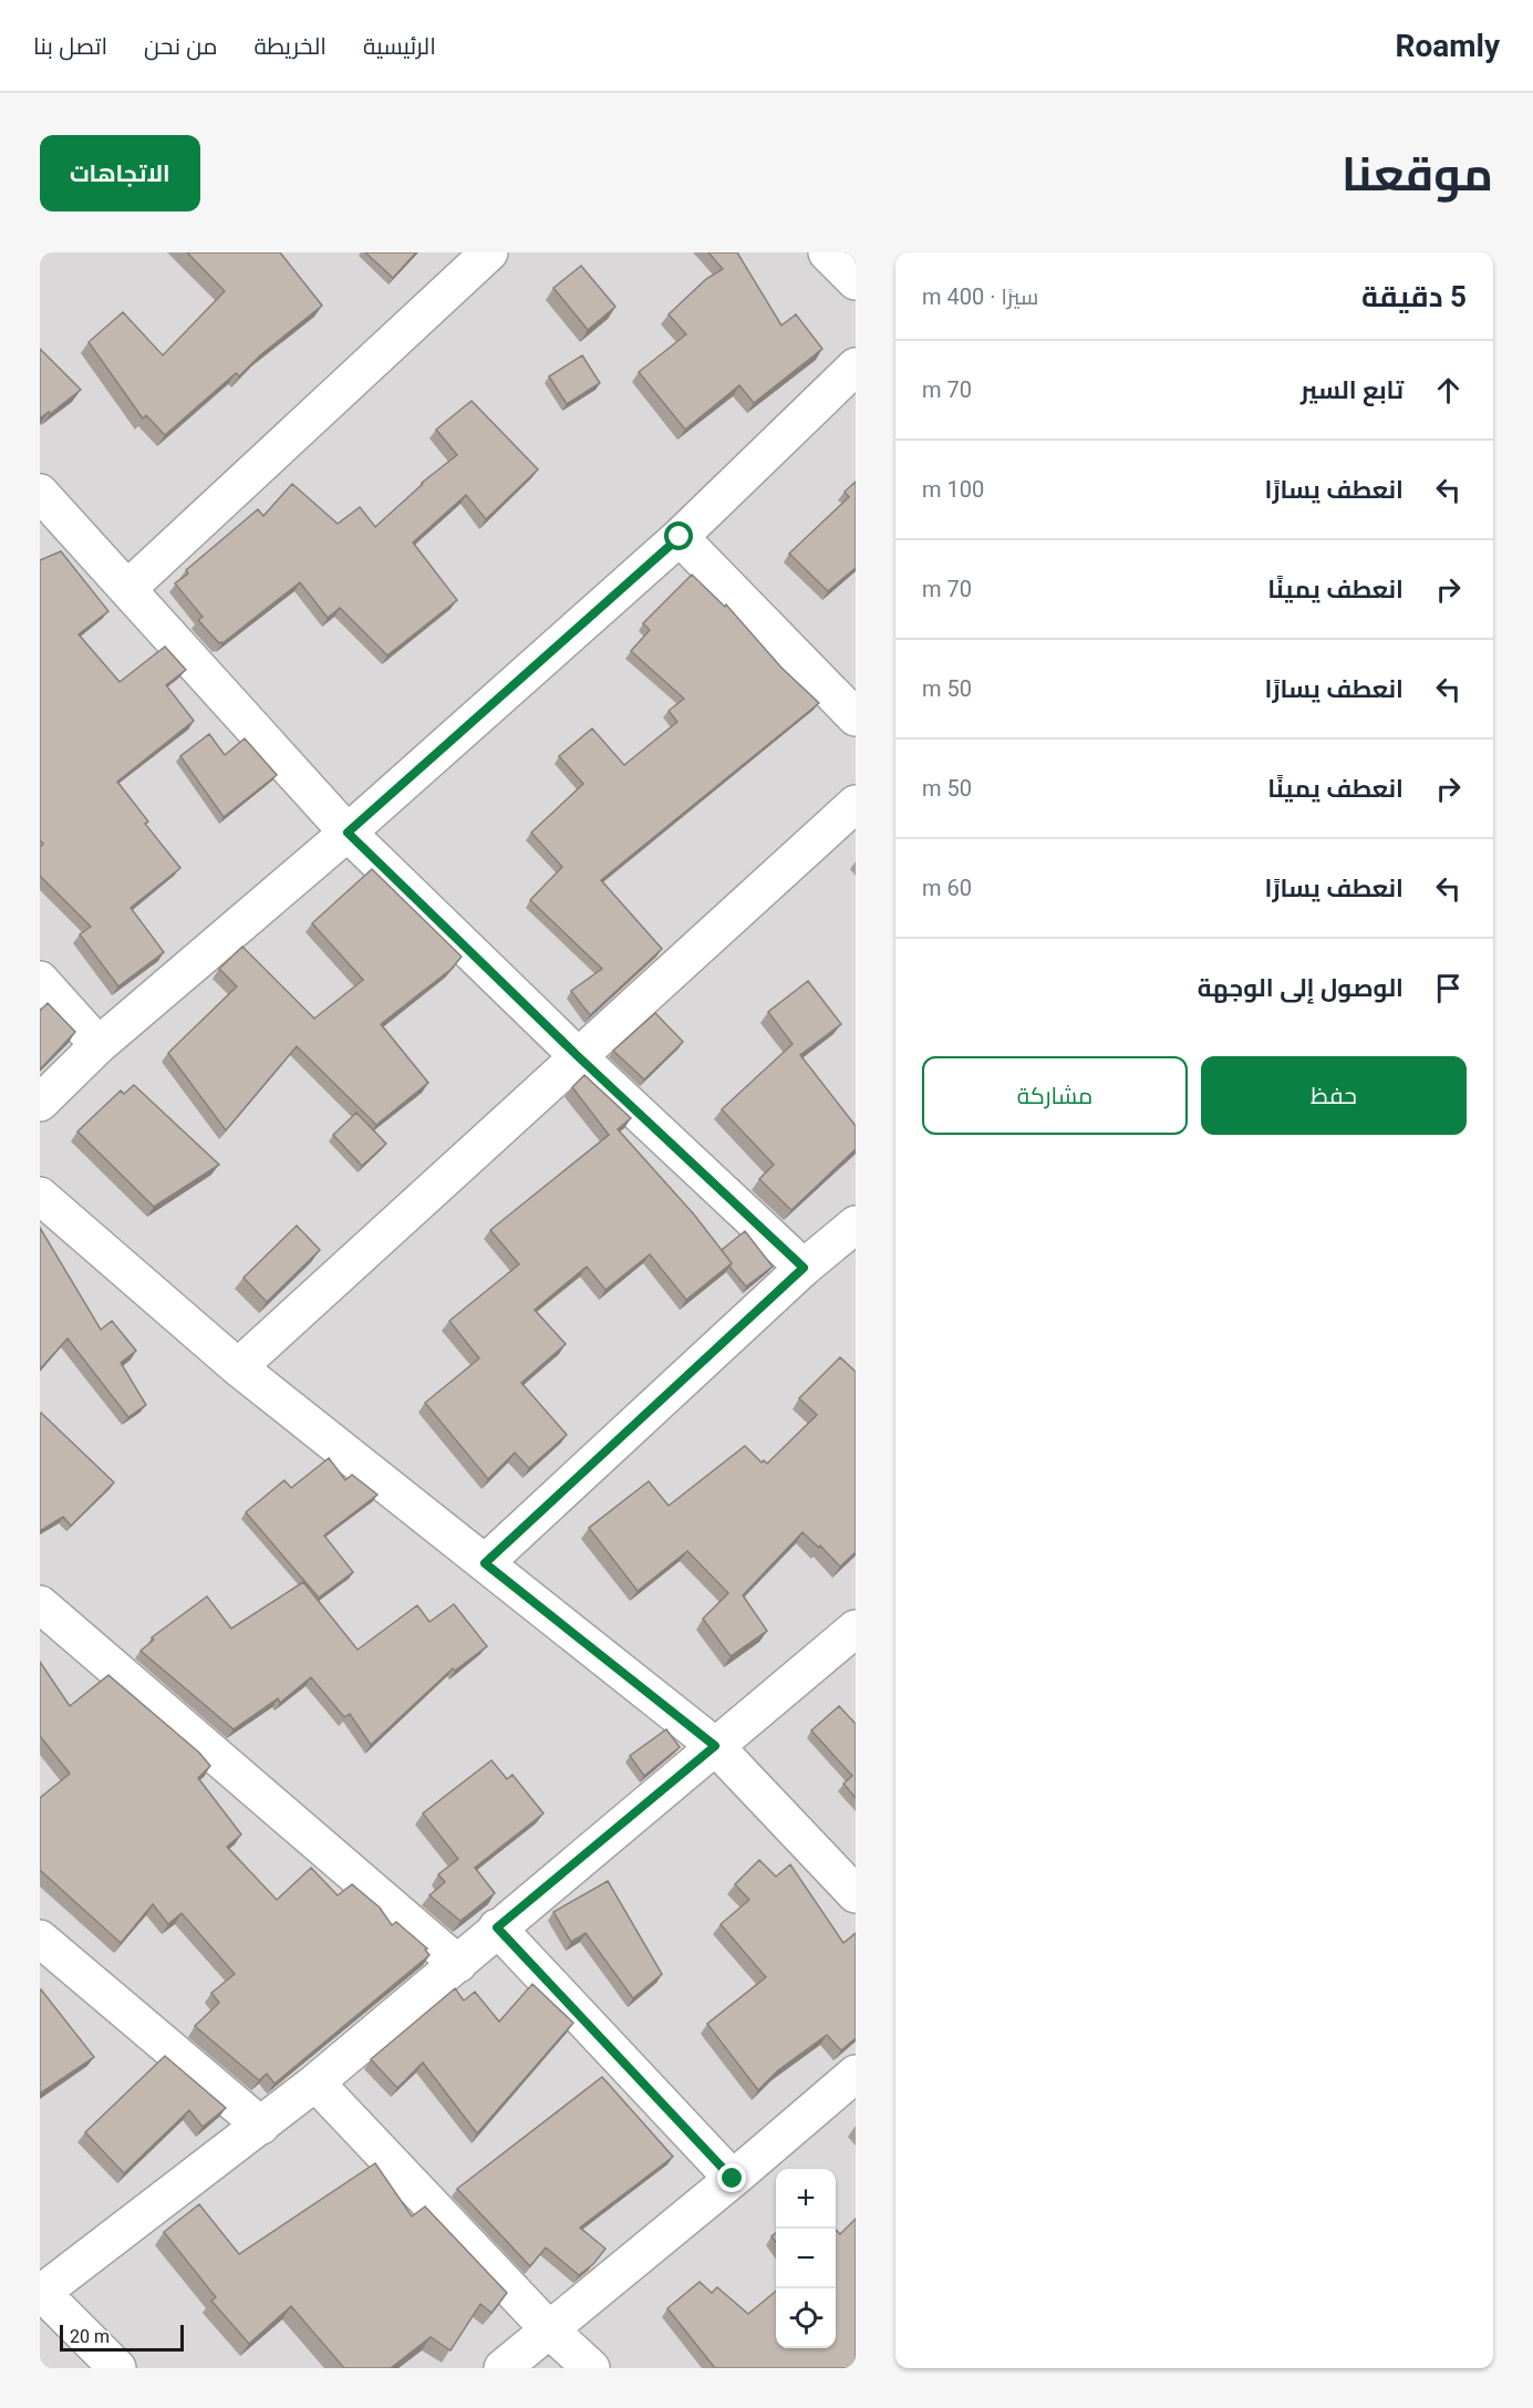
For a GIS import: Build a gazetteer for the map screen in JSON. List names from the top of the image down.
{
  "scale_bar": "20 m",
  "page": {
    "header": "Roamly",
    "nav": [
      "الرئيسية",
      "الخريطة",
      "من نحن",
      "اتصل بنا"
    ],
    "title": "موقعنا",
    "buttons": [
      "الاتجاهات",
      ["حفظ", "مشاركة"]
    ],
    "heading": ["5 دقيقة", "سيرًا · 400 m"],
    "list": [
      ["تابع السير", "70 m"],
      ["انعطف يسارًا", "100 m"],
      ["انعطف يمينًا", "70 m"],
      ["انعطف يسارًا", "50 m"],
      ["انعطف يمينًا", "50 m"],
      ["انعطف يسارًا", "60 m"],
      "الوصول إلى الوجهة"
    ],
    "map_buttons": ["+", "−"],
    "scale": "20 m"
  }
}
